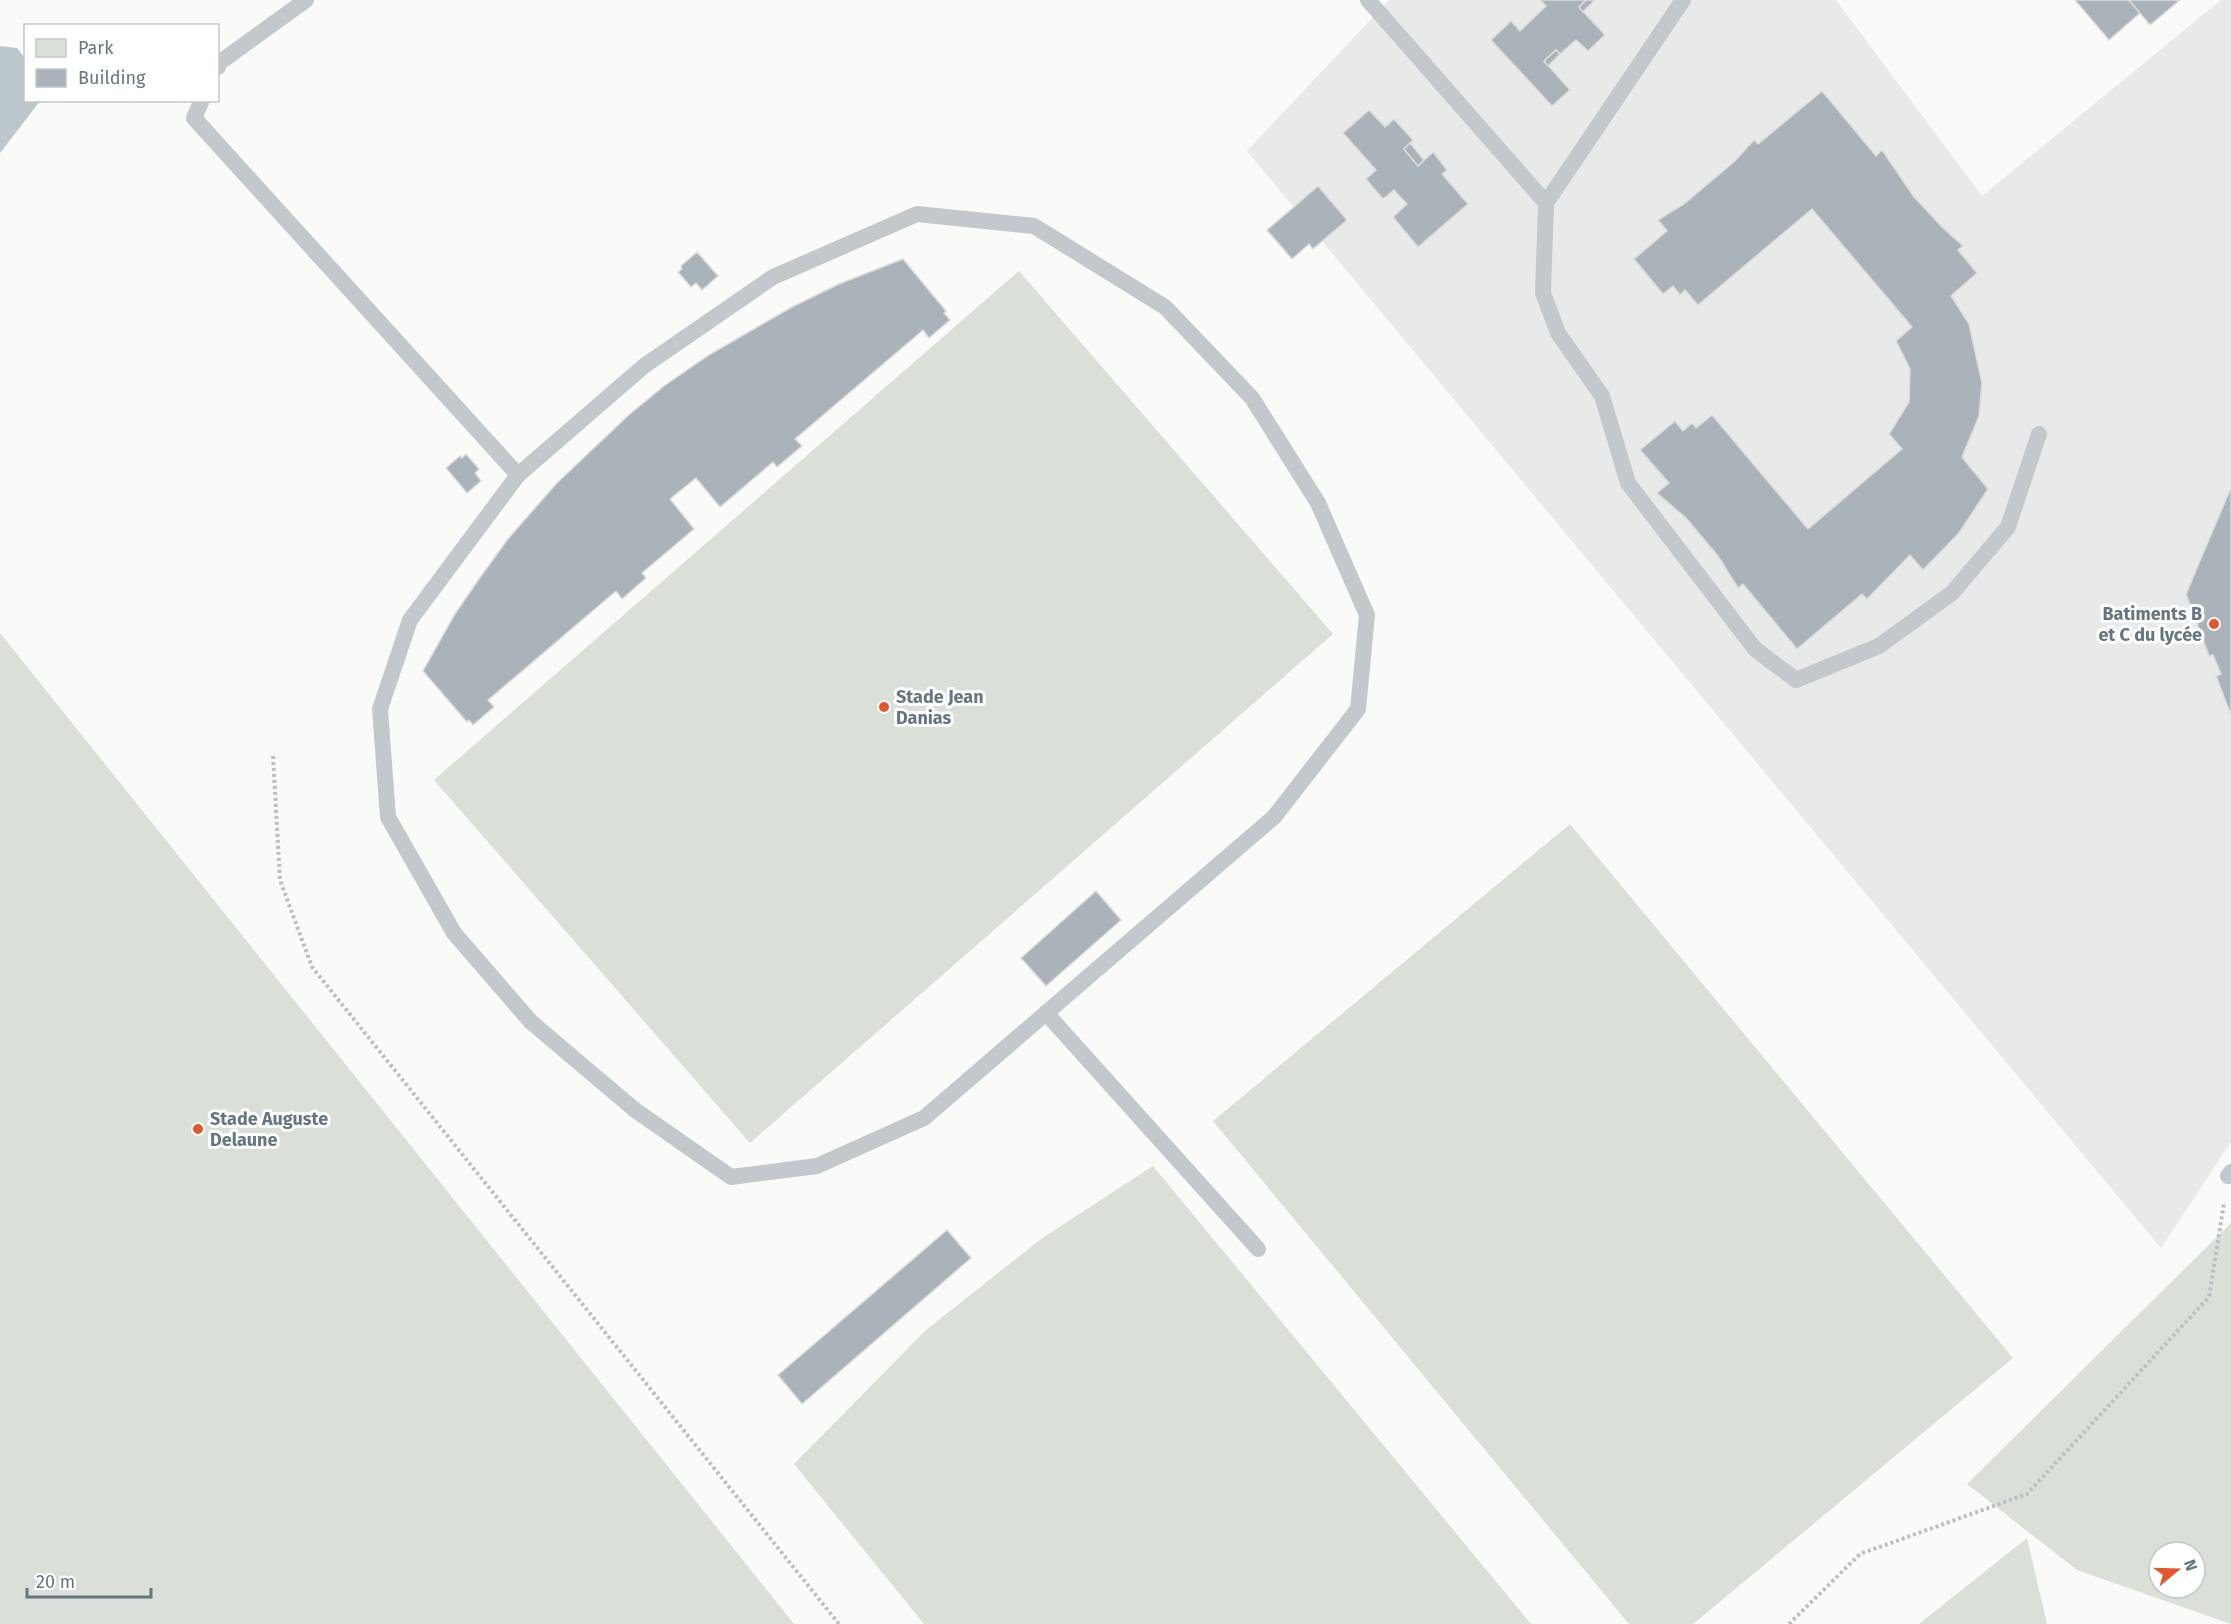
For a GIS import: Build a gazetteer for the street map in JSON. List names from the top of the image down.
{
  "places": ["Batiments B et C du lycée", "Stade Jean Danias", "Stade Auguste Delaune"],
  "legend": ["Park", "Building"],
  "scale_bar": "20 m",
  "north": "right"
}
